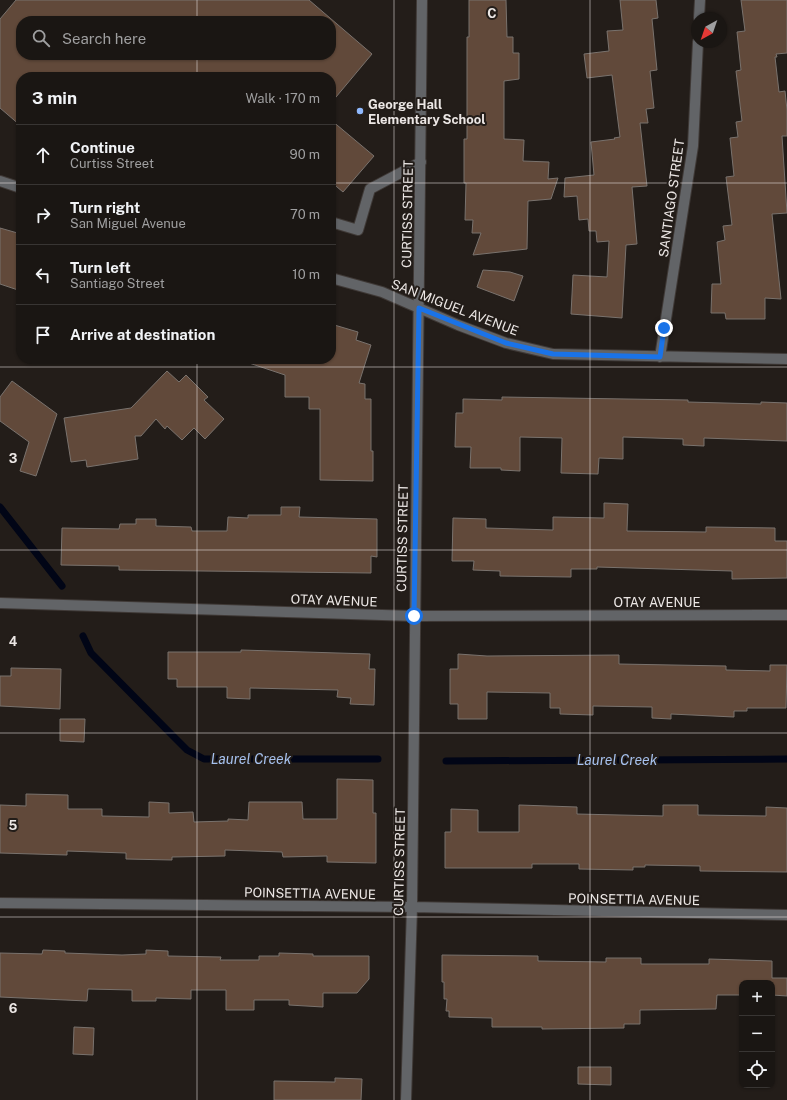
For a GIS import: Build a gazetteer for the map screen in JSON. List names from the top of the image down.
{
  "streets": {
    "street": [
      "SANTIAGO STREET",
      "CURTISS STREET",
      "SAN MIGUEL AVENUE",
      "OTAY AVENUE",
      "POINSETTIA AVENUE"
    ]
  },
  "crossings": [
    ["SANTIAGO STREET", "SAN MIGUEL AVENUE"],
    ["CURTISS STREET", "SAN MIGUEL AVENUE"],
    ["CURTISS STREET", "OTAY AVENUE"],
    ["CURTISS STREET", "POINSETTIA AVENUE"]
  ],
  "water": ["Laurel Creek"],
  "places": ["George Hall Elementary School"],
  "north": "bottom left",
  "page": {
    "search": "Search here",
    "heading": ["3 min", "Walk · 170 m"],
    "list": [
      ["Continue", "Curtiss Street", "90 m"],
      ["Turn right", "San Miguel Avenue", "70 m"],
      ["Turn left", "Santiago Street", "10 m"],
      "Arrive at destination"
    ],
    "map_buttons": ["+", "−"]
  },
  "grid": {
    "columns": ["C"],
    "rows": [
      "3",
      "4",
      "5",
      "6"
    ]
  }
}
